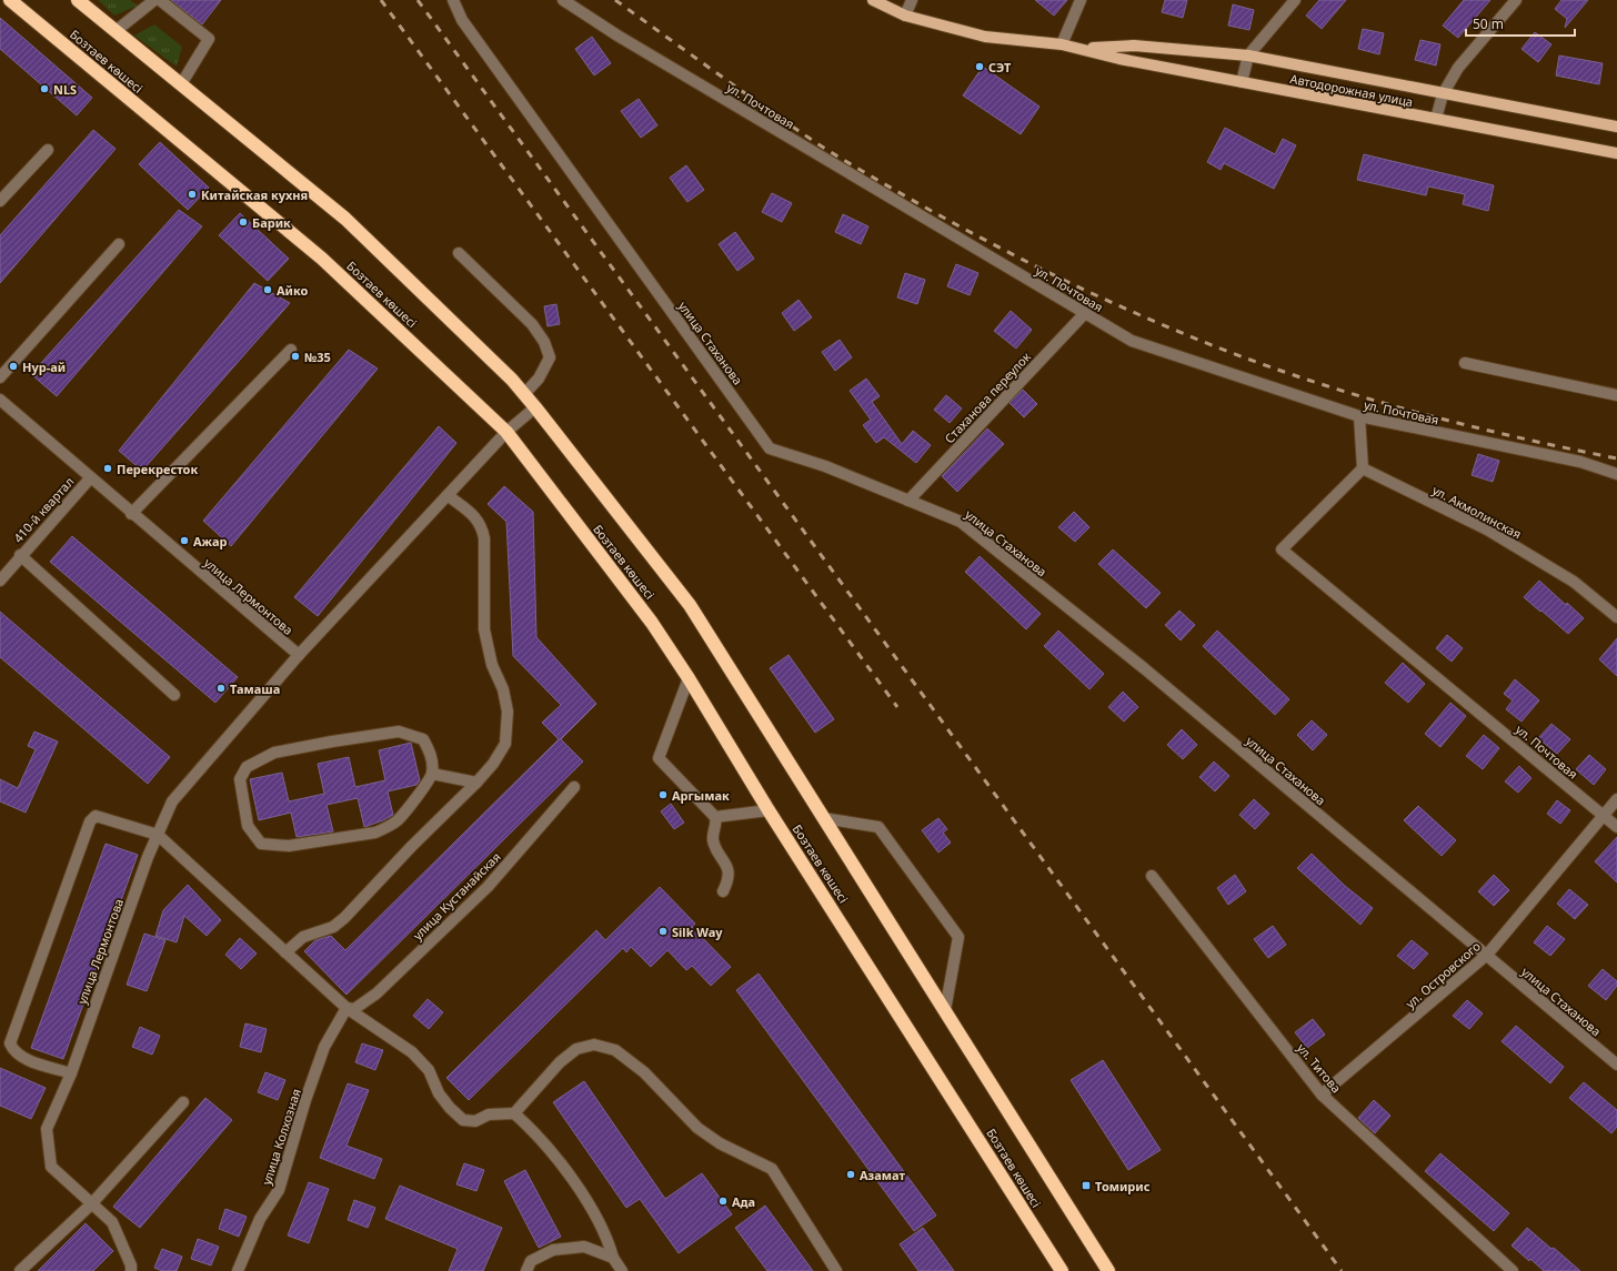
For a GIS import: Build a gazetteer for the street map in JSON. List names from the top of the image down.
{
  "streets": {
    "highway": ["Бозтаев көшесі"],
    "main road": ["Автодорожная улица"],
    "street": [
      "ул. Почтовая",
      "улица Стаханова",
      "Стаханова переулок",
      "410-й квартал",
      "ул. Акмолинская",
      "улица Лермонтова",
      "улица Кустанайская",
      "ул. Островского",
      "ул. Титова",
      "улица Колхозная"
    ]
  },
  "crossings": [
    ["Бозтаев көшесі", "улица Лермонтова"],
    ["ул. Почтовая", "Стаханова переулок"],
    ["ул. Почтовая", "ул. Акмолинская"],
    ["ул. Почтовая", "ул. Островского"],
    ["улица Стаханова", "Стаханова переулок"],
    ["улица Стаханова", "ул. Островского"],
    ["410-й квартал", "улица Лермонтова"],
    ["улица Кустанайская", "улица Колхозная"],
    ["ул. Островского", "ул. Титова"]
  ],
  "places": {
    "other": [
      "СЭТ",
      "NLS",
      "Китайская кухня",
      "Барик",
      "Айко",
      "№35",
      "Нур-ай",
      "Перекресток",
      "Ажар",
      "Тамаша",
      "Аргымак",
      "Silk Way",
      "Азамат",
      "Ада"
    ],
    "transit": ["Томирис"]
  },
  "scale_bar": "50 m"
}
